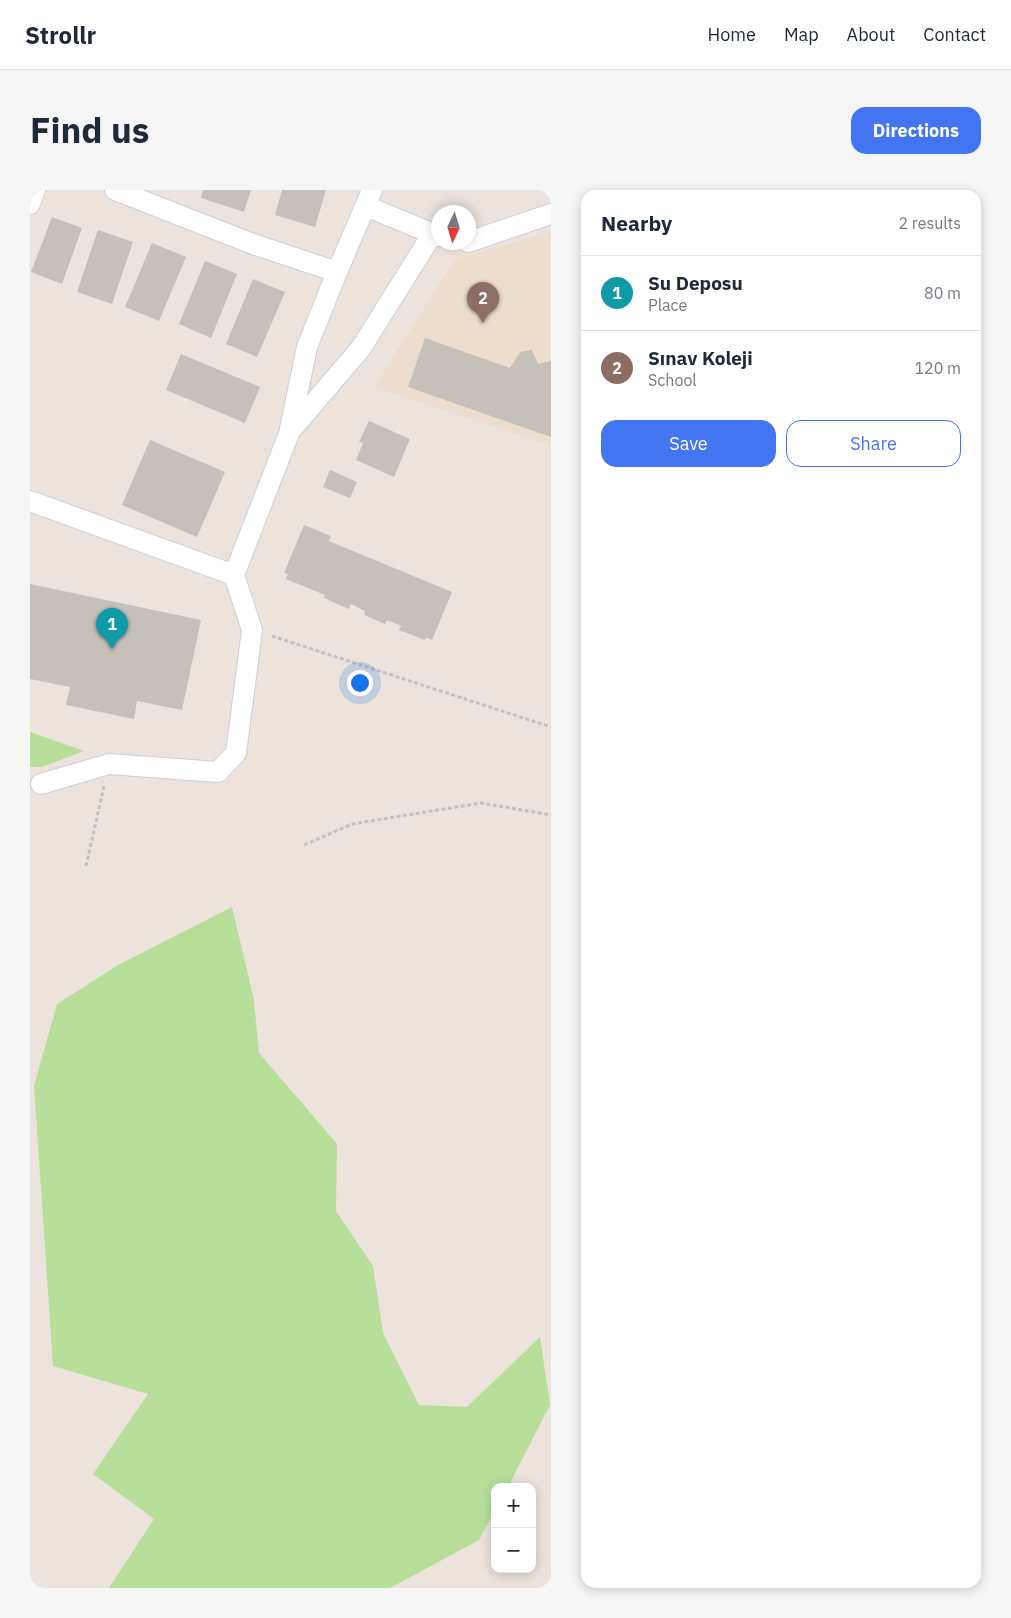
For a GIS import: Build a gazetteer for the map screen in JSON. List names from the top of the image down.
{
  "north": "bottom",
  "page": {
    "header": "Strollr",
    "nav": [
      "Home",
      "Map",
      "About",
      "Contact"
    ],
    "title": "Find us",
    "buttons": [
      "Directions",
      ["Save", "Share"]
    ],
    "heading": ["Nearby", "2 results"],
    "list": [
      {
        "mark": "1",
        "name": "Su Deposu",
        "note": "Place",
        "value": "80 m"
      },
      {
        "mark": "2",
        "name": "Sınav Koleji",
        "note": "School",
        "value": "120 m"
      }
    ],
    "pins": ["2", "1"],
    "map_buttons": ["+", "−"]
  }
}
